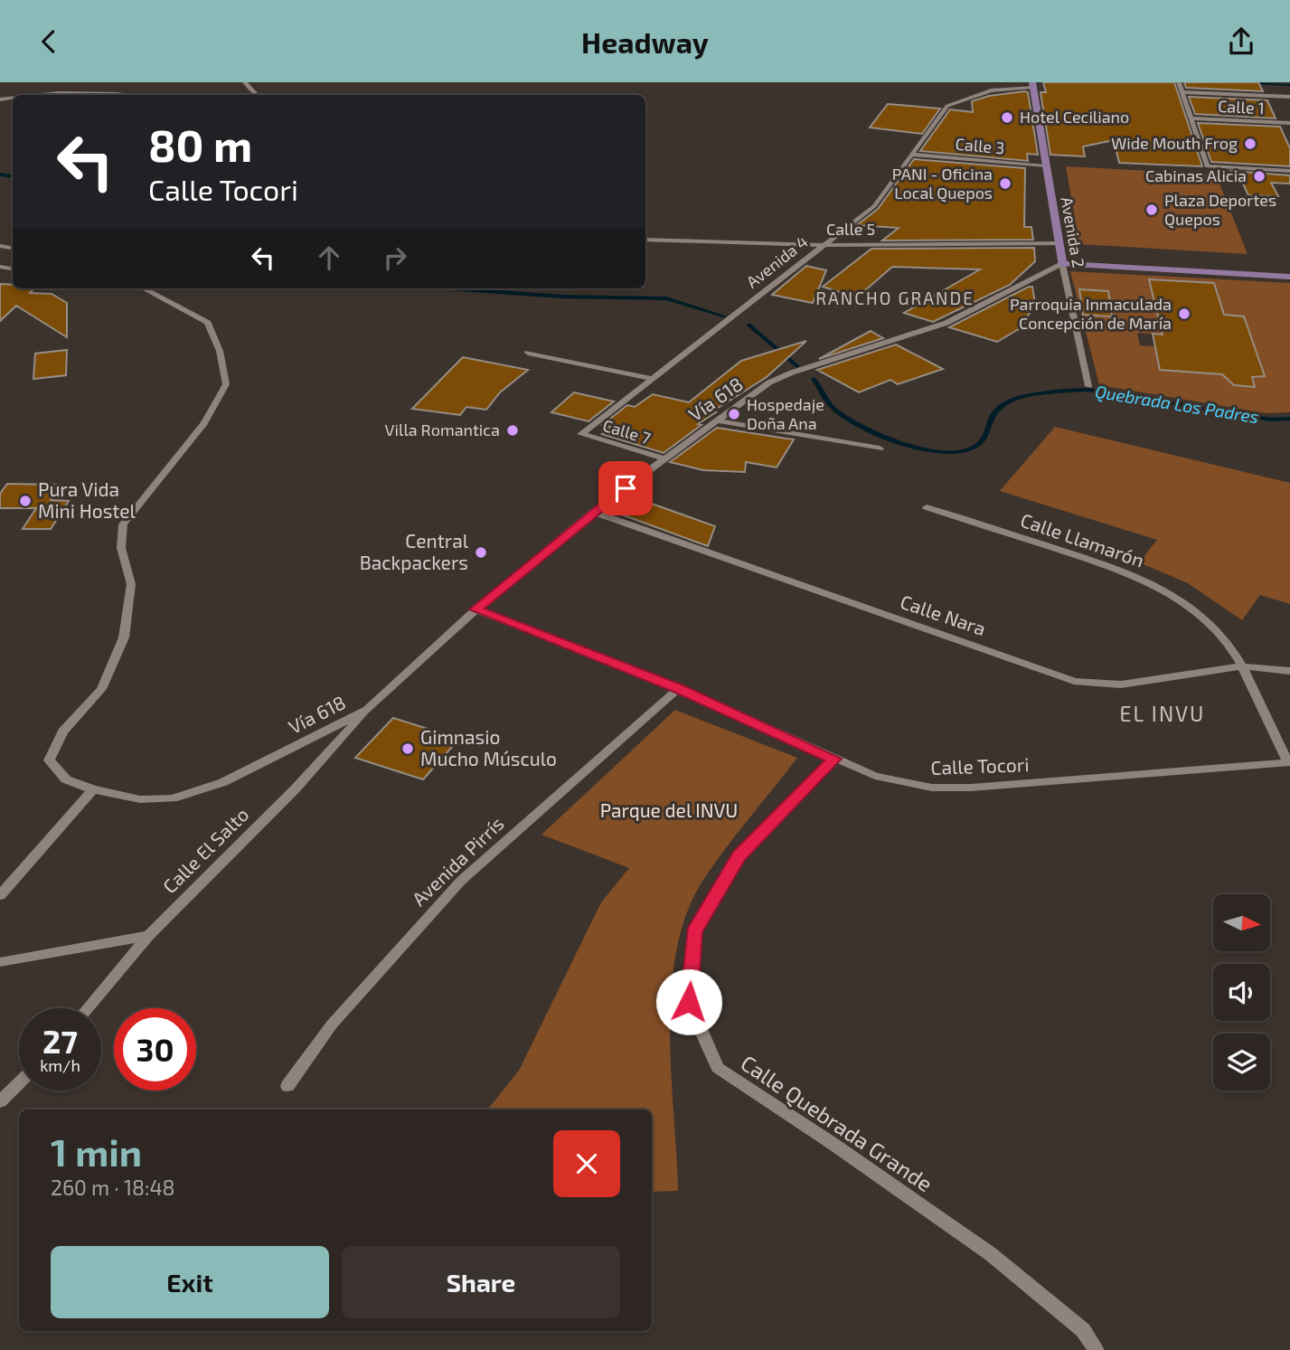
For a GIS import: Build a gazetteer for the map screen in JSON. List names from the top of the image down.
{
  "streets": {
    "main road": ["Avenida 2"],
    "street": [
      "Calle 1",
      "Calle 3",
      "Calle 5",
      "Avenida 4",
      "Vía 618",
      "Calle 7",
      "Calle Llamarón",
      "Calle Nara",
      "Calle Tocori",
      "Calle El Salto",
      "Avenida Pirrís",
      "Calle Quebrada Grande"
    ]
  },
  "crossings": [
    ["Calle 3", "Avenida 2"],
    ["Calle 3", "Avenida 4"],
    ["Calle 5", "Avenida 2"],
    ["Calle 5", "Avenida 4"],
    ["Avenida 2", "Avenida 4"],
    ["Avenida 2", "Vía 618"],
    ["Avenida 4", "Calle 7"],
    ["Vía 618", "Calle 7"],
    ["Vía 618", "Calle Nara"],
    ["Vía 618", "Calle Tocori"],
    ["Vía 618", "Calle El Salto"],
    ["Calle Llamarón", "Calle Nara"],
    ["Calle Llamarón", "Calle Tocori"],
    ["Calle Tocori", "Avenida Pirrís"],
    ["Calle Tocori", "Calle Quebrada Grande"]
  ],
  "districts": ["RANCHO GRANDE", "EL INVU"],
  "water": ["Quebrada Los Padres"],
  "parks": ["Parque del INVU"],
  "places": [
    "Hotel Ceciliano",
    "Wide Mouth Frog",
    "Cabinas Alicia",
    "PANI - Oficina Local Quepos",
    "Plaza Deportes Quepos",
    "Parroquia Inmaculada Concepción de María",
    "Hospedaje Doña Ana",
    "Villa Romantica",
    "Pura Vida Mini Hostel",
    "Central Backpackers",
    "Gimnasio Mucho Músculo"
  ],
  "north": "right",
  "page": {
    "header": "Headway",
    "turn": ["80 m", "Calle Tocori"],
    "speed": "27 km/h",
    "limit": "30",
    "heading": ["1 min", "260 m · 18:48"],
    "buttons": ["Exit", "Share"]
  }
}
